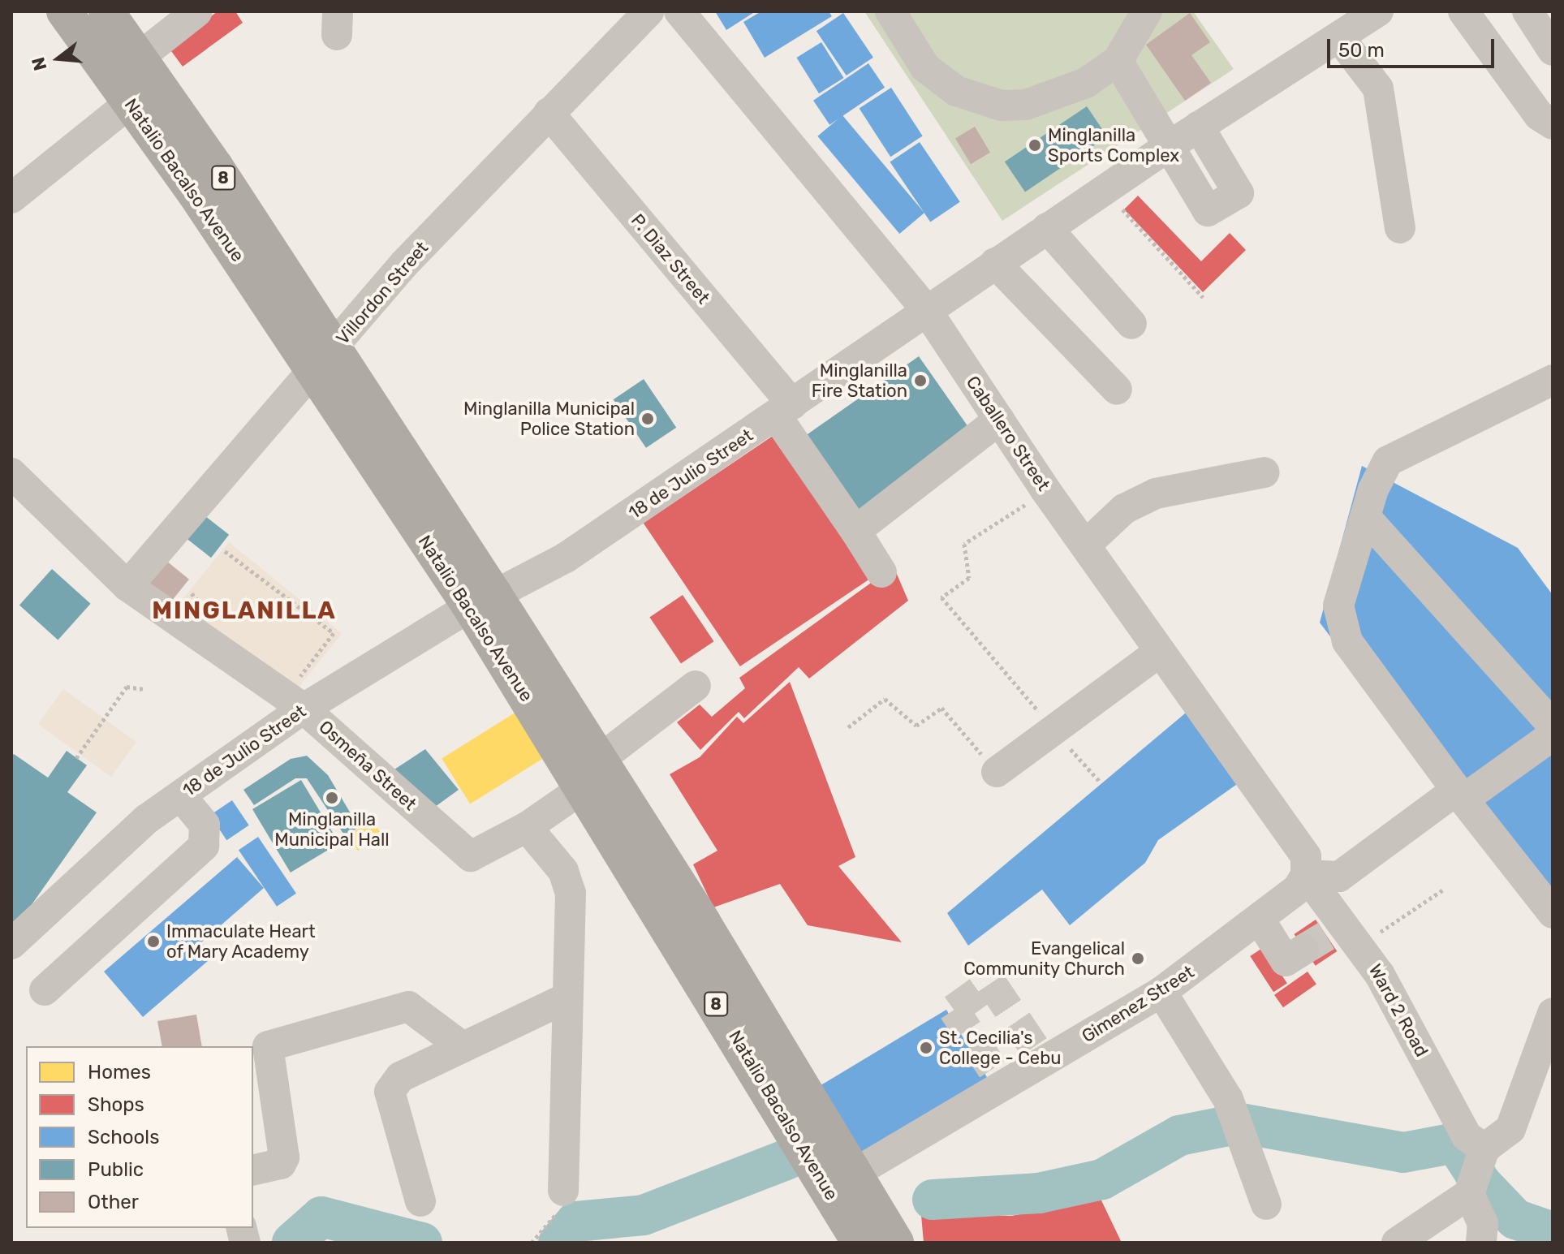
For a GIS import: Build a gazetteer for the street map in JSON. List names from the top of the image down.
{
  "streets": {
    "highway": ["8", "Natalio Bacalso Avenue"],
    "street": [
      "P. Diaz Street",
      "Villordon Street",
      "Caballero Street",
      "18 de Julio Street",
      "Osmeña Street",
      "Gimenez Street",
      "Ward 2 Road"
    ]
  },
  "crossings": [
    ["Natalio Bacalso Avenue", "Villordon Street"],
    ["Natalio Bacalso Avenue", "18 de Julio Street"],
    ["Natalio Bacalso Avenue", "Osmeña Street"],
    ["Natalio Bacalso Avenue", "Gimenez Street"],
    ["P. Diaz Street", "Villordon Street"],
    ["P. Diaz Street", "18 de Julio Street"],
    ["Villordon Street", "Osmeña Street"],
    ["Caballero Street", "18 de Julio Street"],
    ["Caballero Street", "Gimenez Street"],
    ["Caballero Street", "Ward 2 Road"],
    ["18 de Julio Street", "Osmeña Street"],
    ["Gimenez Street", "Ward 2 Road"]
  ],
  "districts": ["MINGLANILLA"],
  "places": [
    "Minglanilla Sports Complex",
    "Minglanilla Fire Station",
    "Minglanilla Municipal Police Station",
    "Minglanilla Municipal Hall",
    "Immaculate Heart of Mary Academy",
    "Evangelical Community Church",
    "St. Cecilia's College - Cebu"
  ],
  "legend": [
    "Homes",
    "Shops",
    "Schools",
    "Public",
    "Other"
  ],
  "scale_bar": "50 m",
  "north": "left"
}
